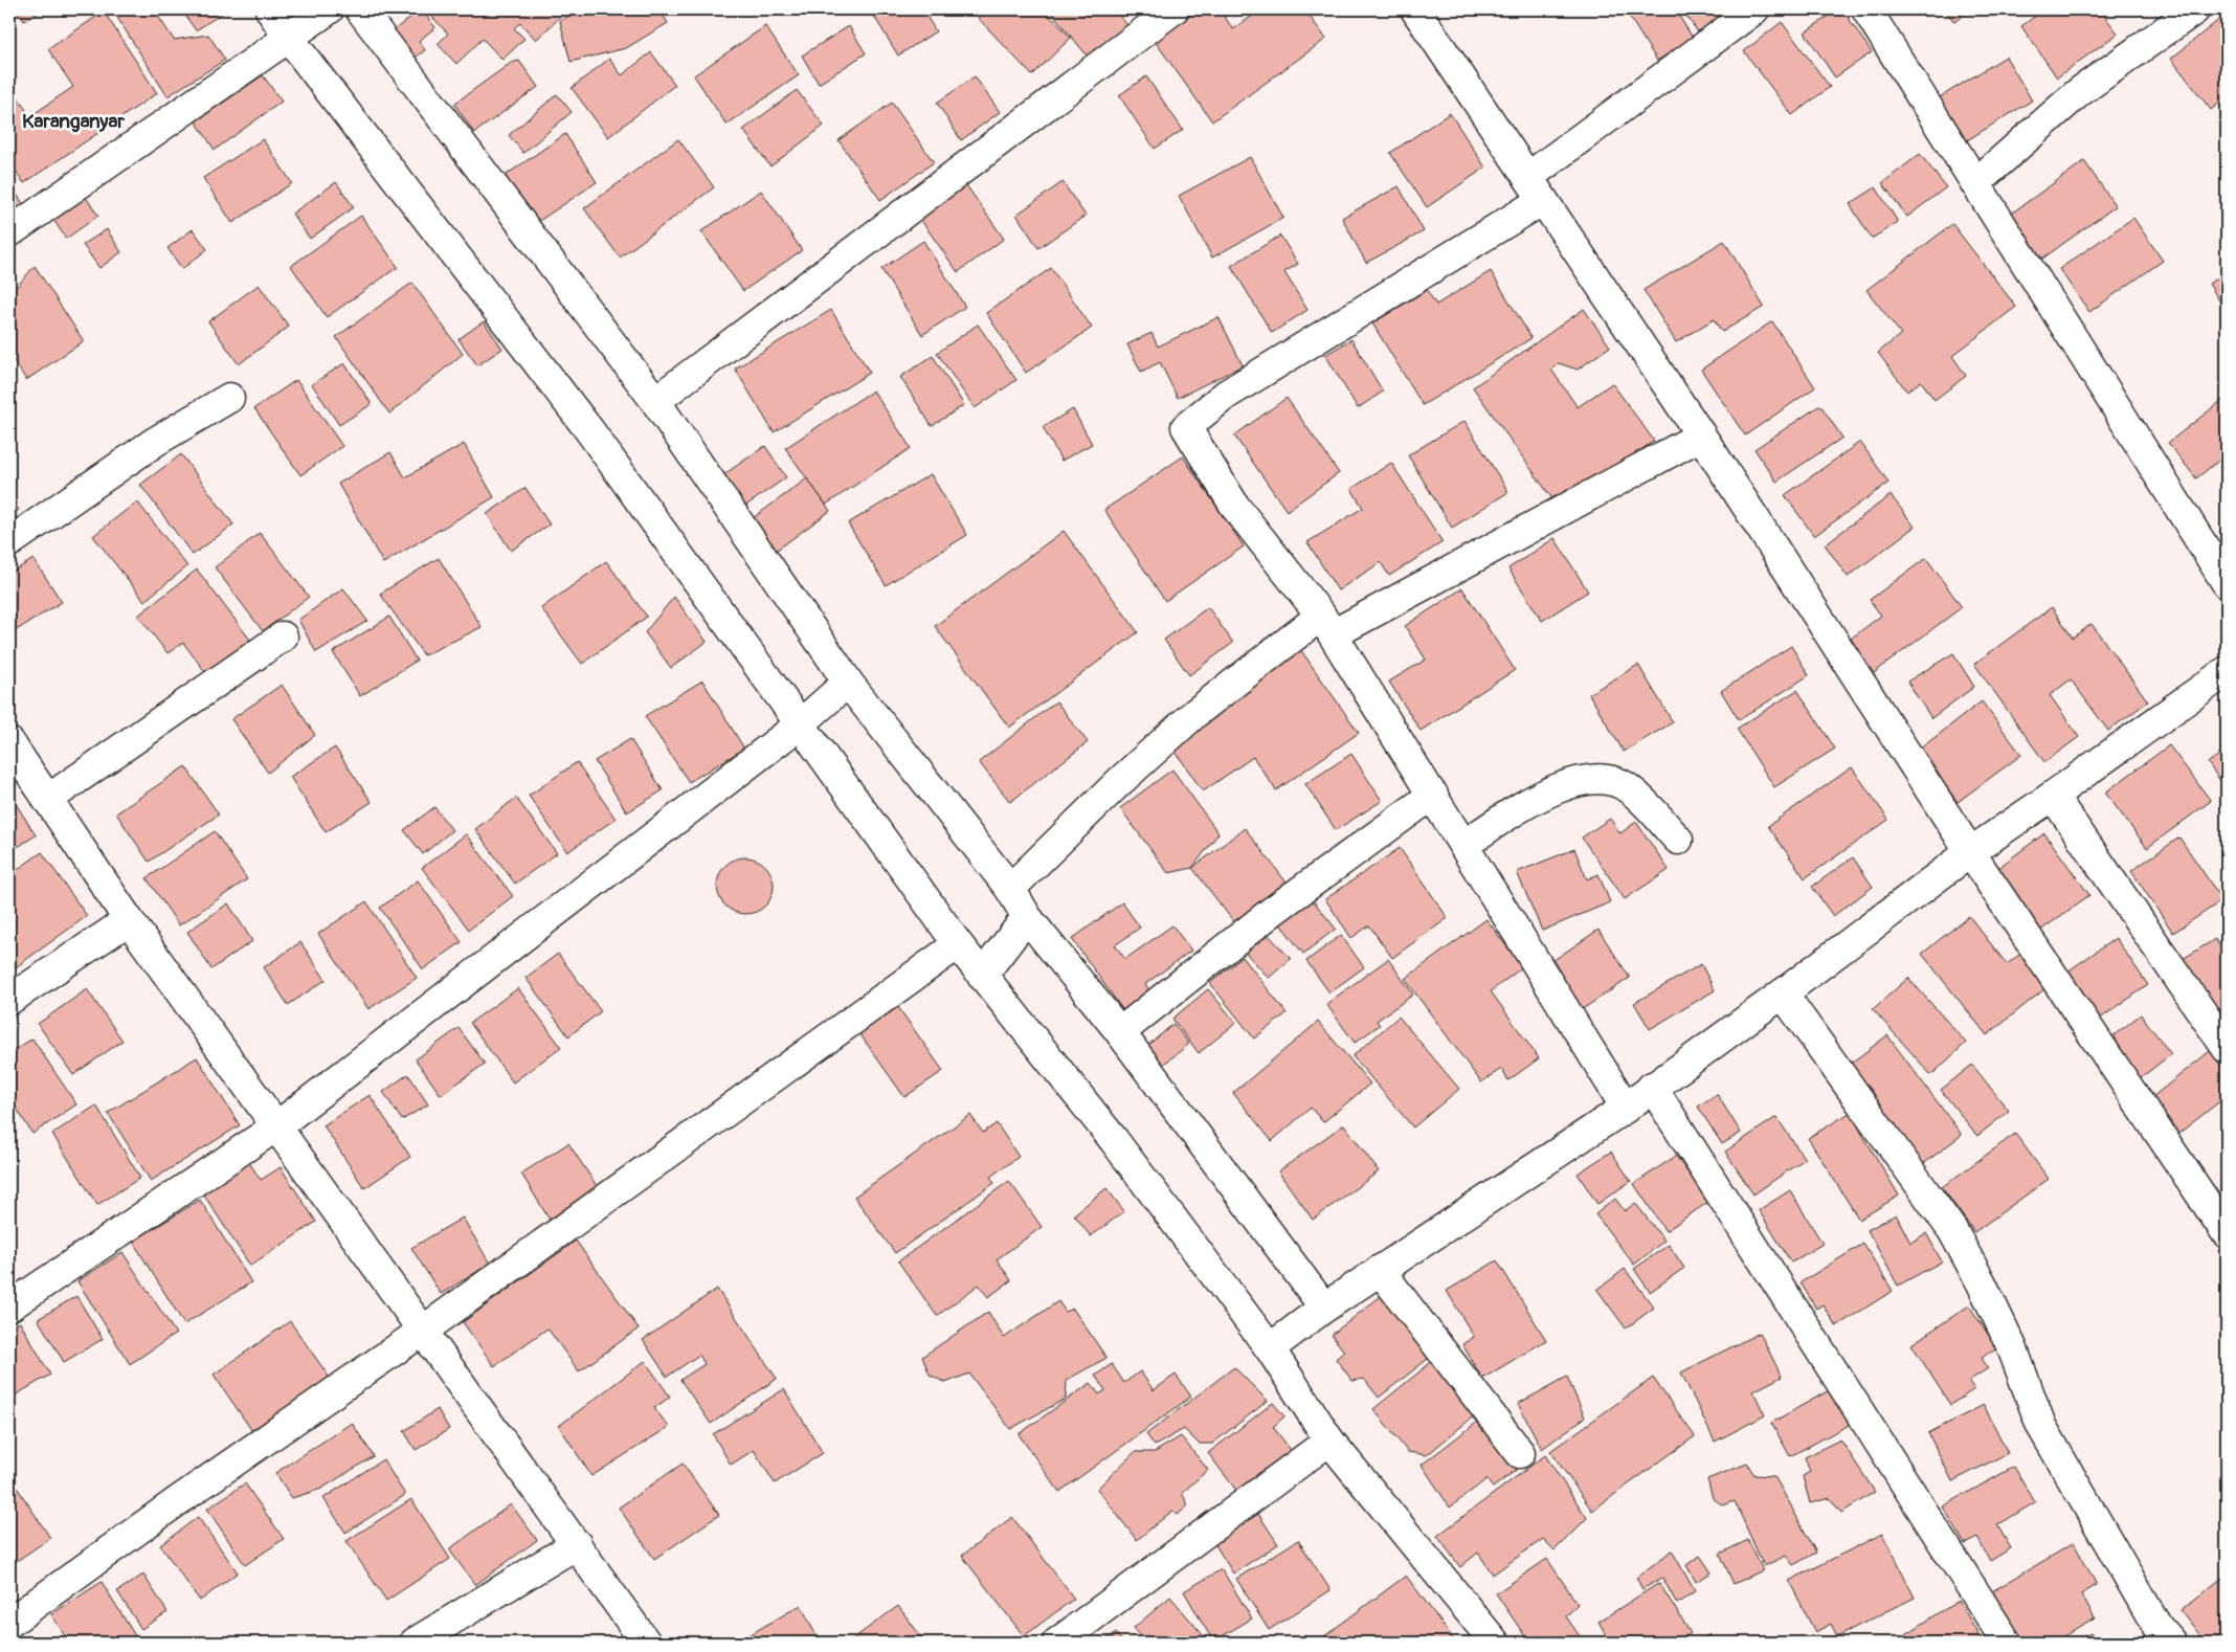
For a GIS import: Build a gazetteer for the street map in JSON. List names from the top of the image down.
{
  "districts": ["Karanganyar"]
}
